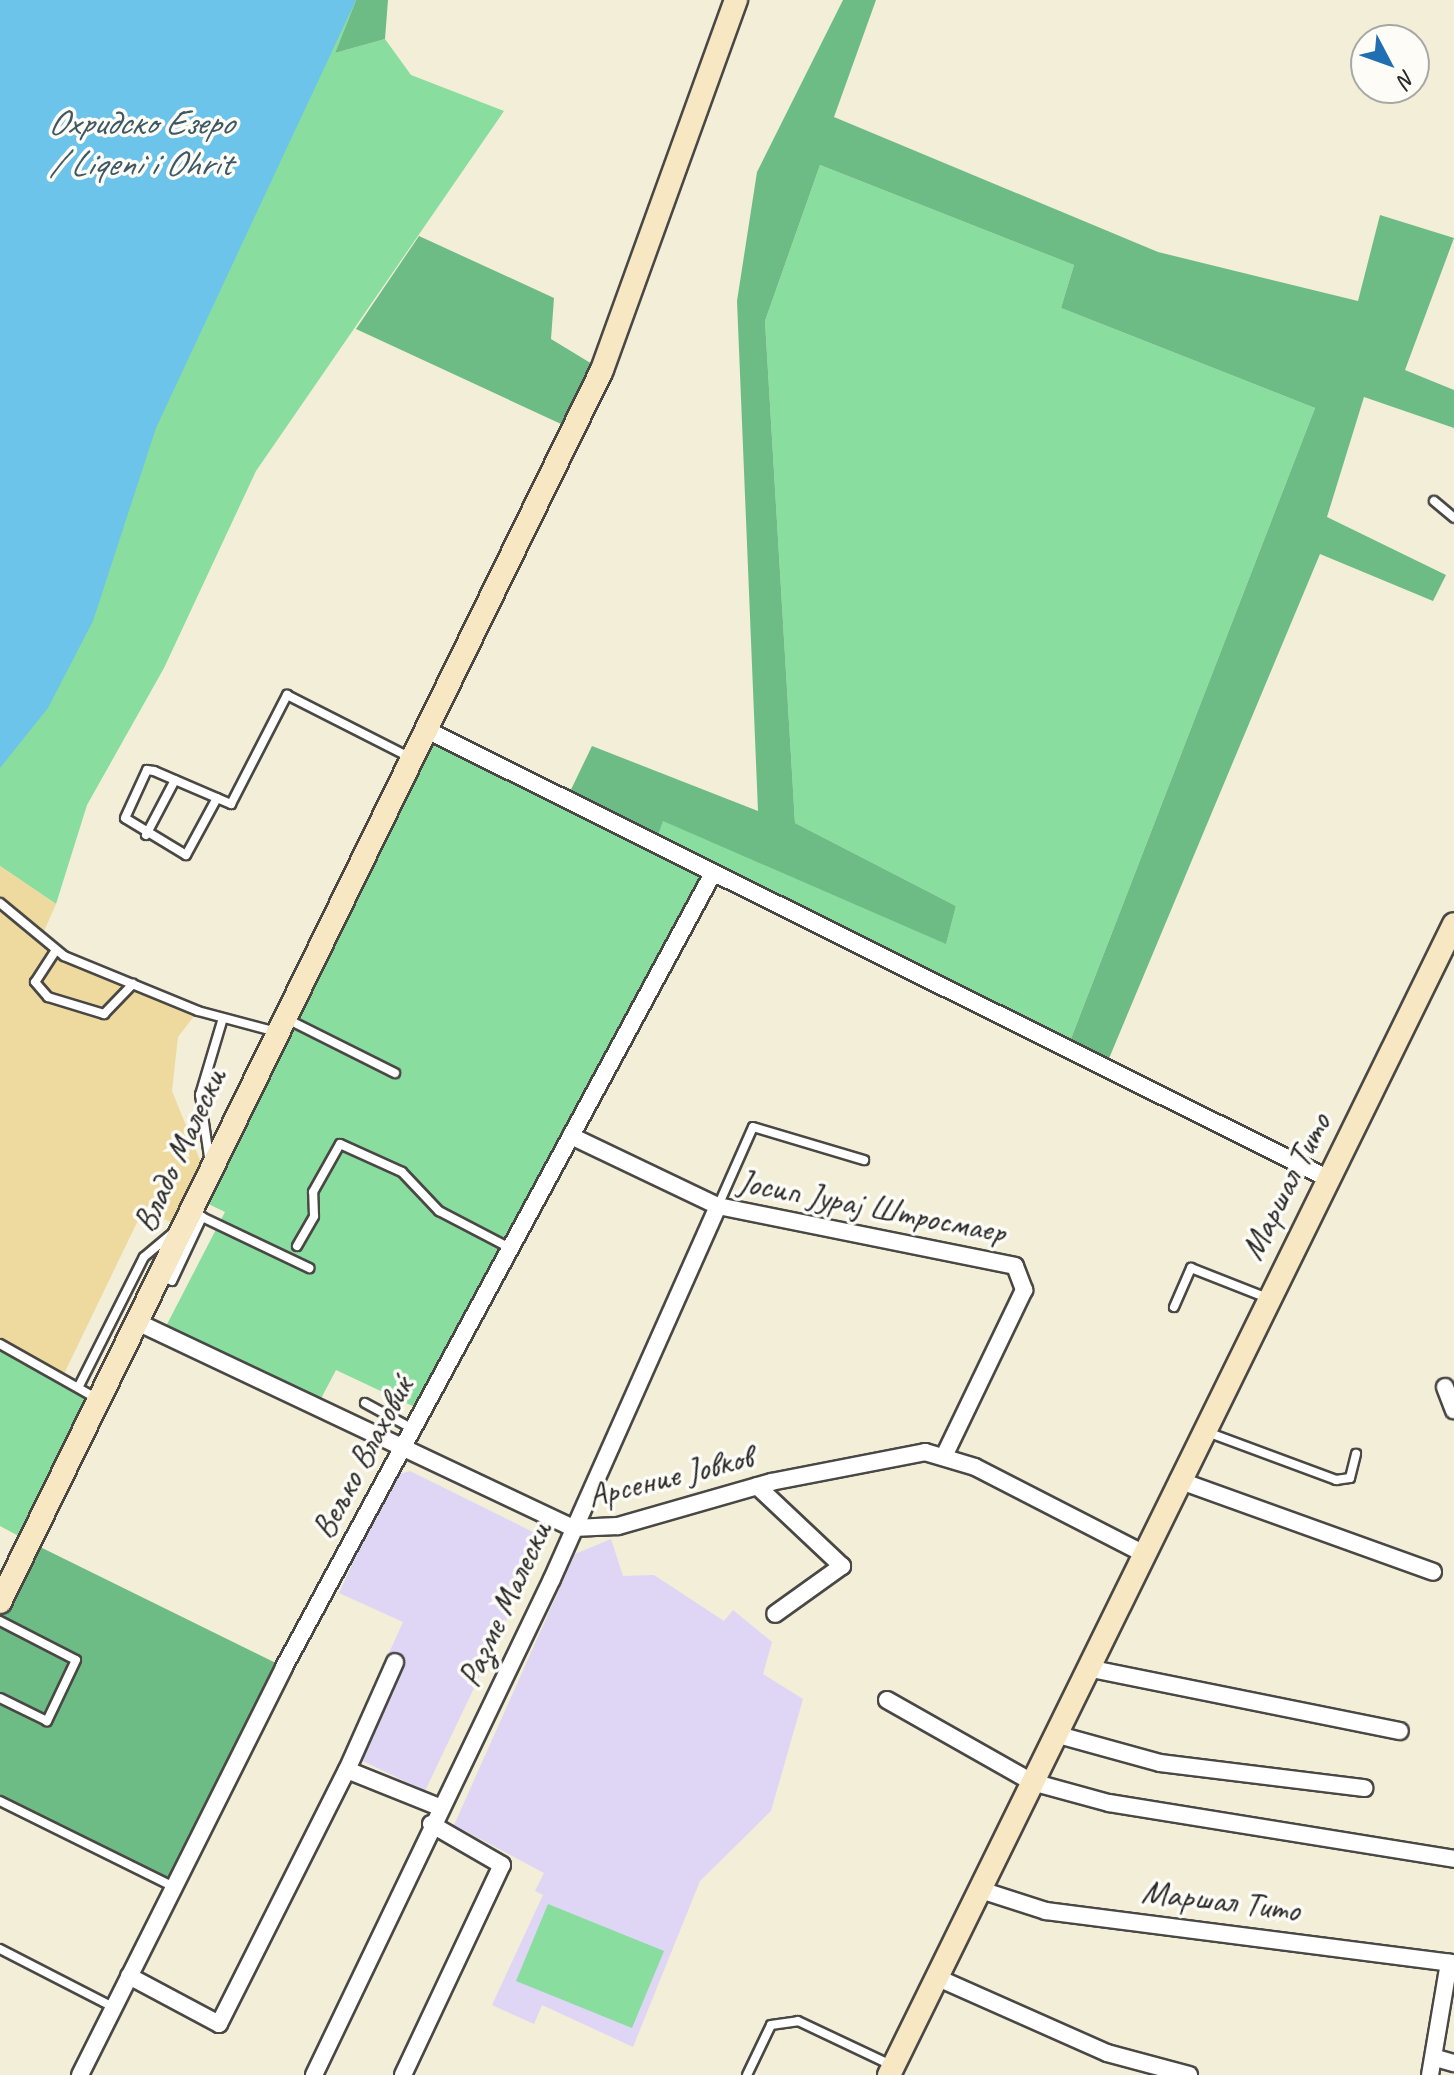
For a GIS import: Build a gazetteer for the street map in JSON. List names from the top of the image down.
{
  "streets": {
    "main road": ["Владо Малески", "Маршал Тито"],
    "street": [
      "Јосип Јурај Штросмаер",
      "Вељко Влаховиќ",
      "Арсение Јовков",
      "Разме Малески"
    ]
  },
  "crossings": [
    ["Владо Малески", "Арсение Јовков"],
    ["Маршал Тито", "Арсение Јовков"],
    ["Јосип Јурај Штросмаер", "Вељко Влаховиќ"],
    ["Јосип Јурај Штросмаер", "Арсение Јовков"],
    ["Јосип Јурај Штросмаер", "Разме Малески"],
    ["Вељко Влаховиќ", "Арсение Јовков"],
    ["Арсение Јовков", "Разме Малески"]
  ],
  "water": ["Охридско Езеро / Liqeni i Ohrit"],
  "north": "bottom right"
}
